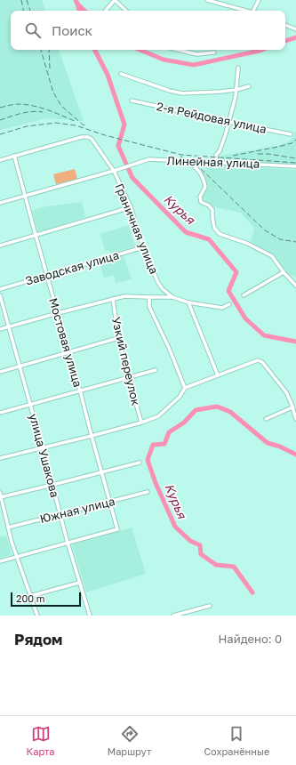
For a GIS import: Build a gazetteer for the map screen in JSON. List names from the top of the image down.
{
  "streets": {
    "street": [
      "2-я Рейдовая улица",
      "Линейная улица",
      "Граничная улица",
      "Заводская улица",
      "Мостовая улица",
      "Узкий переулок",
      "улица Ушакова",
      "Южная улица"
    ]
  },
  "crossings": [
    ["Линейная улица", "Граничная улица"],
    ["Линейная улица", "Мостовая улица"],
    ["Граничная улица", "Заводская улица"],
    ["Граничная улица", "Мостовая улица"],
    ["Заводская улица", "Мостовая улица"],
    ["Мостовая улица", "улица Ушакова"],
    ["Мостовая улица", "Южная улица"],
    ["улица Ушакова", "Южная улица"]
  ],
  "water": ["Курья"],
  "scale_bar": "200 m",
  "page": {
    "search": "Поиск",
    "scale": "200 m",
    "heading": ["Рядом", "Найдено: 0"],
    "nav": ["Карта", "Маршрут", "Сохранённые"]
  }
}
